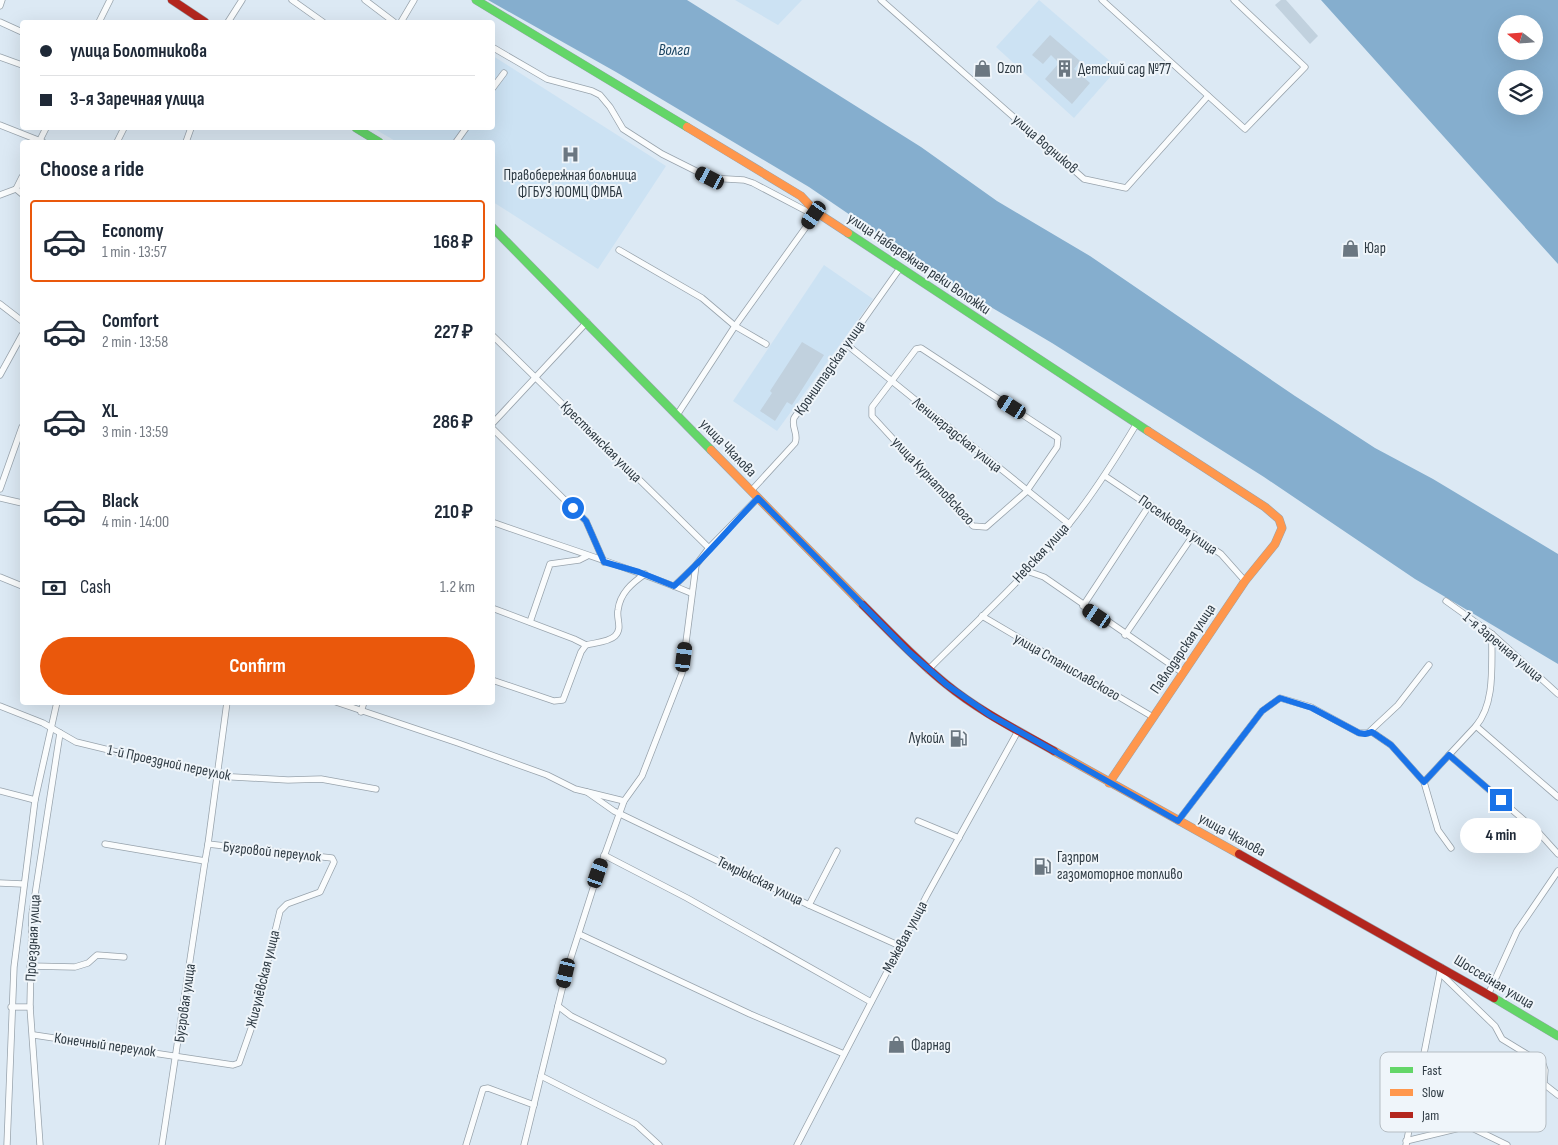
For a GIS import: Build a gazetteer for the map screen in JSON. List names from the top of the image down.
{
  "streets": {
    "main road": [
      "улица Набережная реки Воложки",
      "улица Чкалова",
      "Павлодарская улица",
      "Шоссейная улица"
    ],
    "street": [
      "улица Водников",
      "Кронштадская улица",
      "Ленинградская улица",
      "Крестьянская улица",
      "улица Курнатовского",
      "Поселковая улица",
      "Невская улица",
      "1-я Заречная улица",
      "улица Станиславского",
      "1-й Проездной переулок",
      "Бугровой переулок",
      "Темрюкская улица",
      "Межевая улица",
      "Проездная улица",
      "Жигулёвская улица",
      "Бугровая улица",
      "Конечный переулок"
    ]
  },
  "crossings": [
    ["улица Набережная реки Воложки", "Кронштадская улица"],
    ["улица Набережная реки Воложки", "Невская улица"],
    ["улица Набережная реки Воложки", "Павлодарская улица"],
    ["Кронштадская улица", "Ленинградская улица"],
    ["Кронштадская улица", "улица Чкалова"],
    ["Ленинградская улица", "улица Курнатовского"],
    ["Ленинградская улица", "Невская улица"],
    ["улица Чкалова", "Невская улица"],
    ["улица Чкалова", "Павлодарская улица"],
    ["улица Чкалова", "Межевая улица"],
    ["улица Чкалова", "Шоссейная улица"],
    ["Поселковая улица", "Невская улица"],
    ["Поселковая улица", "Павлодарская улица"],
    ["Невская улица", "улица Станиславского"],
    ["Павлодарская улица", "улица Станиславского"],
    ["1-й Проездной переулок", "Проездная улица"],
    ["Бугровой переулок", "Жигулёвская улица"],
    ["Бугровой переулок", "Бугровая улица"],
    ["Темрюкская улица", "Межевая улица"],
    ["Проездная улица", "Конечный переулок"],
    ["Жигулёвская улица", "Бугровая улица"],
    ["Жигулёвская улица", "Конечный переулок"],
    ["Бугровая улица", "Конечный переулок"]
  ],
  "water": ["Волга"],
  "places": {
    "shop": ["Ozon", "Юар", "Фарнад"],
    "building": ["Детский сад №77"],
    "hospital": ["Правобережная больница ФГБУЗ ЮОМЦ ФМБА"],
    "fuel station": ["Лукойл", "Газпром газомоторное топливо"]
  },
  "legend": ["Fast", "Slow", "Jam"],
  "north": "left",
  "page": {
    "banner": ["улица Болотникова", "3-я Заречная улица"],
    "heading": "Choose a ride",
    "list": [
      {
        "name": "Economy",
        "note": "1 min · 13:57",
        "value": "168 ₽"
      },
      {
        "name": "Comfort",
        "note": "2 min · 13:58",
        "value": "227 ₽"
      },
      {
        "name": "XL",
        "note": "3 min · 13:59",
        "value": "286 ₽"
      },
      {
        "name": "Black",
        "note": "4 min · 14:00",
        "value": "210 ₽"
      }
    ],
    "pay": ["Cash", "1.2 km"],
    "buttons": "Confirm",
    "bubble": "4 min"
  }
}
